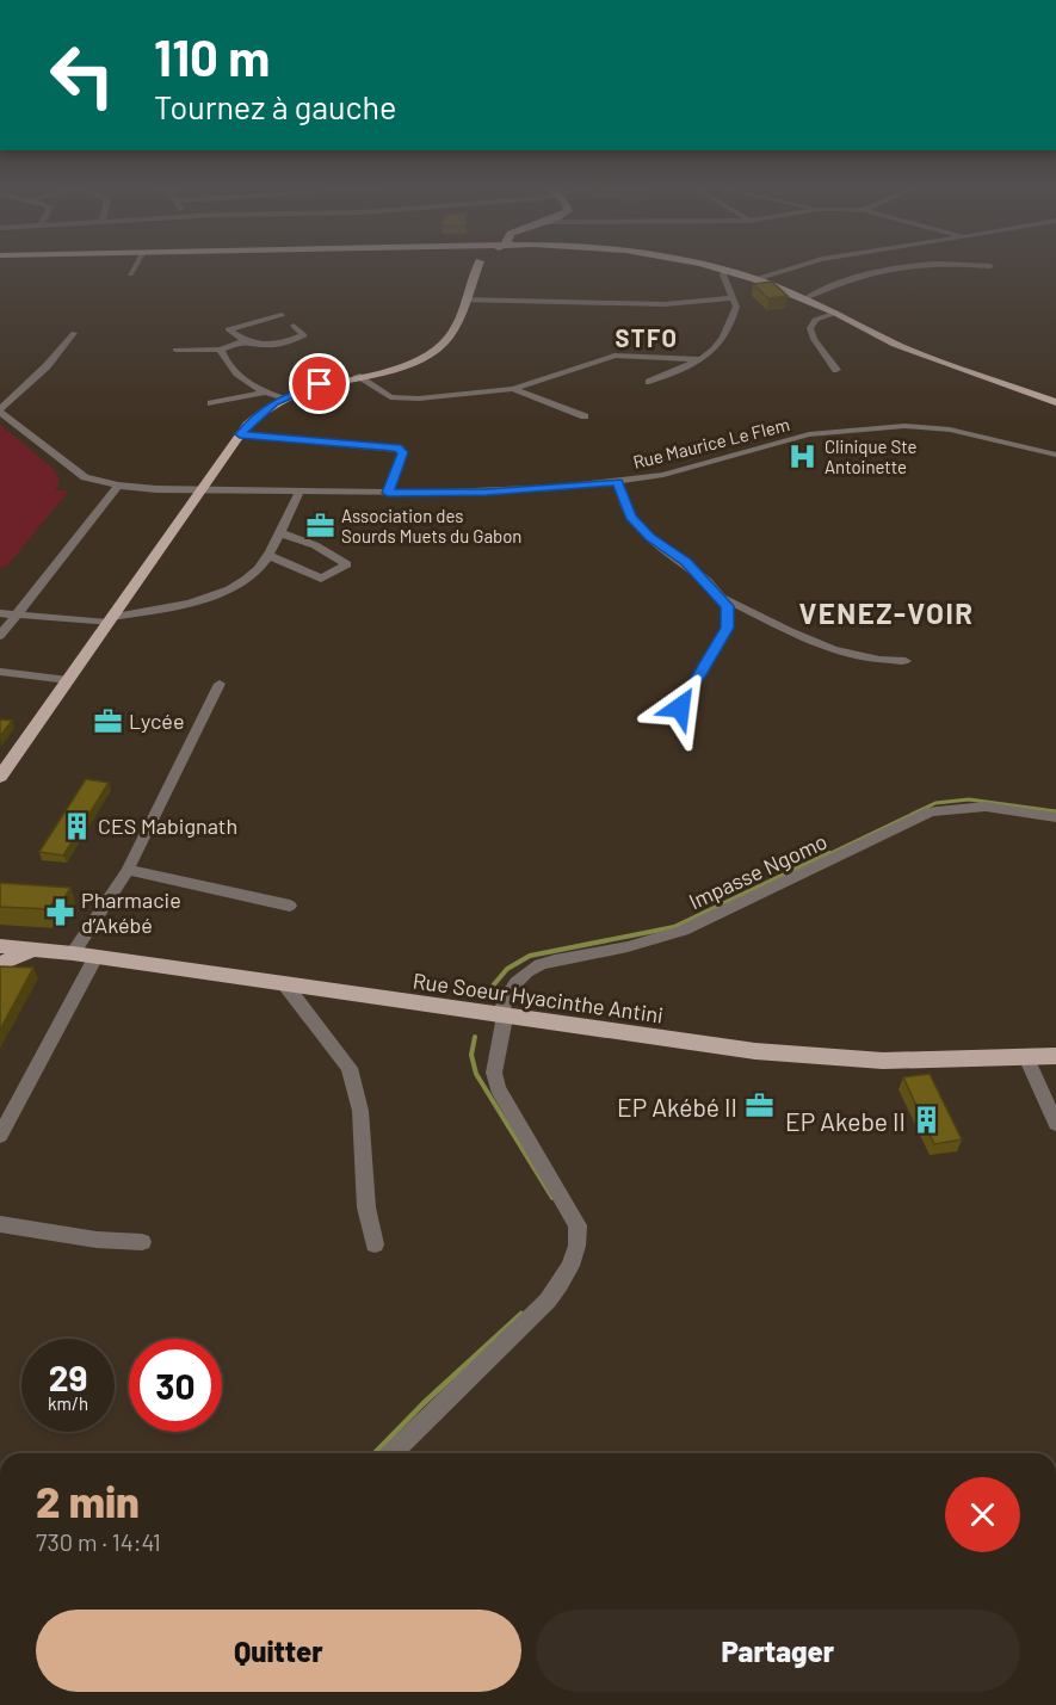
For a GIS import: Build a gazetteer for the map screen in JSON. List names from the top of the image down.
{
  "streets": {
    "main road": ["Rue Soeur Hyacinthe Antini"],
    "street": ["Rue Maurice Le Flem", "Impasse Ngomo"]
  },
  "crossings": [
    ["Impasse Ngomo", "Rue Soeur Hyacinthe Antini"]
  ],
  "districts": ["STFO", "VENEZ-VOIR"],
  "places": {
    "hospital": ["Clinique Ste Antoinette"],
    "office": ["Association des Sourds Muets du Gabon", "Lycée", "EP Akébé II"],
    "building": ["CES Mabignath", "EP Akebe II"],
    "pharmacy": ["Pharmacie d’Akébé"]
  },
  "page": {
    "turn": ["110 m", "Tournez à gauche"],
    "speed": "29 km/h",
    "limit": "30",
    "heading": ["2 min", "730 m · 14:41"],
    "buttons": ["Quitter", "Partager"]
  }
}
